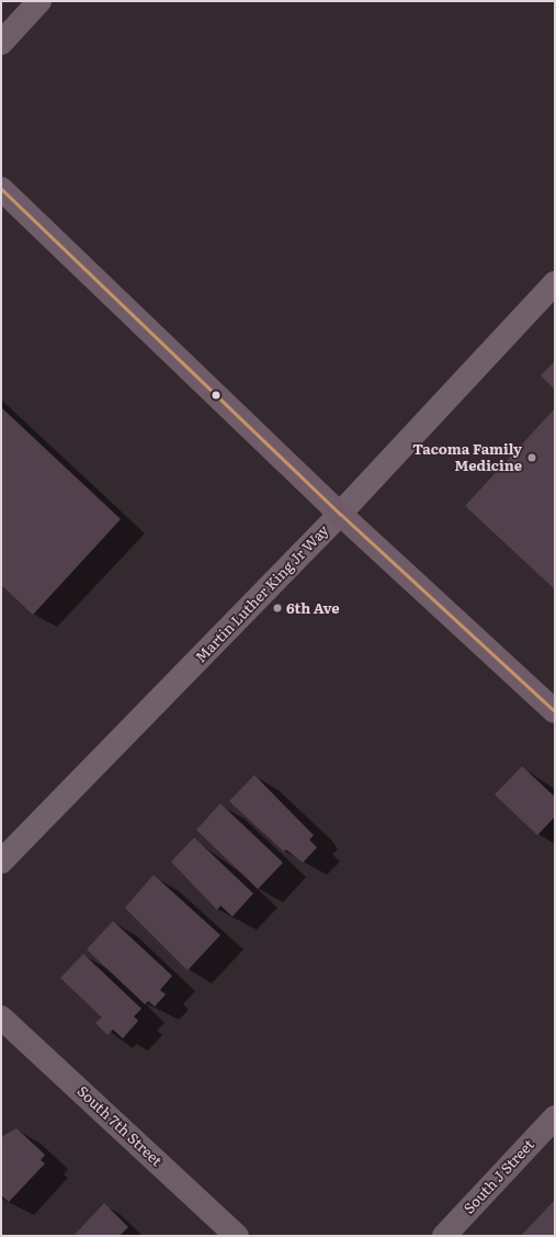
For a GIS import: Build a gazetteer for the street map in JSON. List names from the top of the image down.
{
  "streets": {
    "main road": ["Martin Luther King Jr Way"],
    "street": ["South 7th Street", "South J Street"]
  },
  "places": ["Tacoma Family Medicine", "6th Ave"]
}
